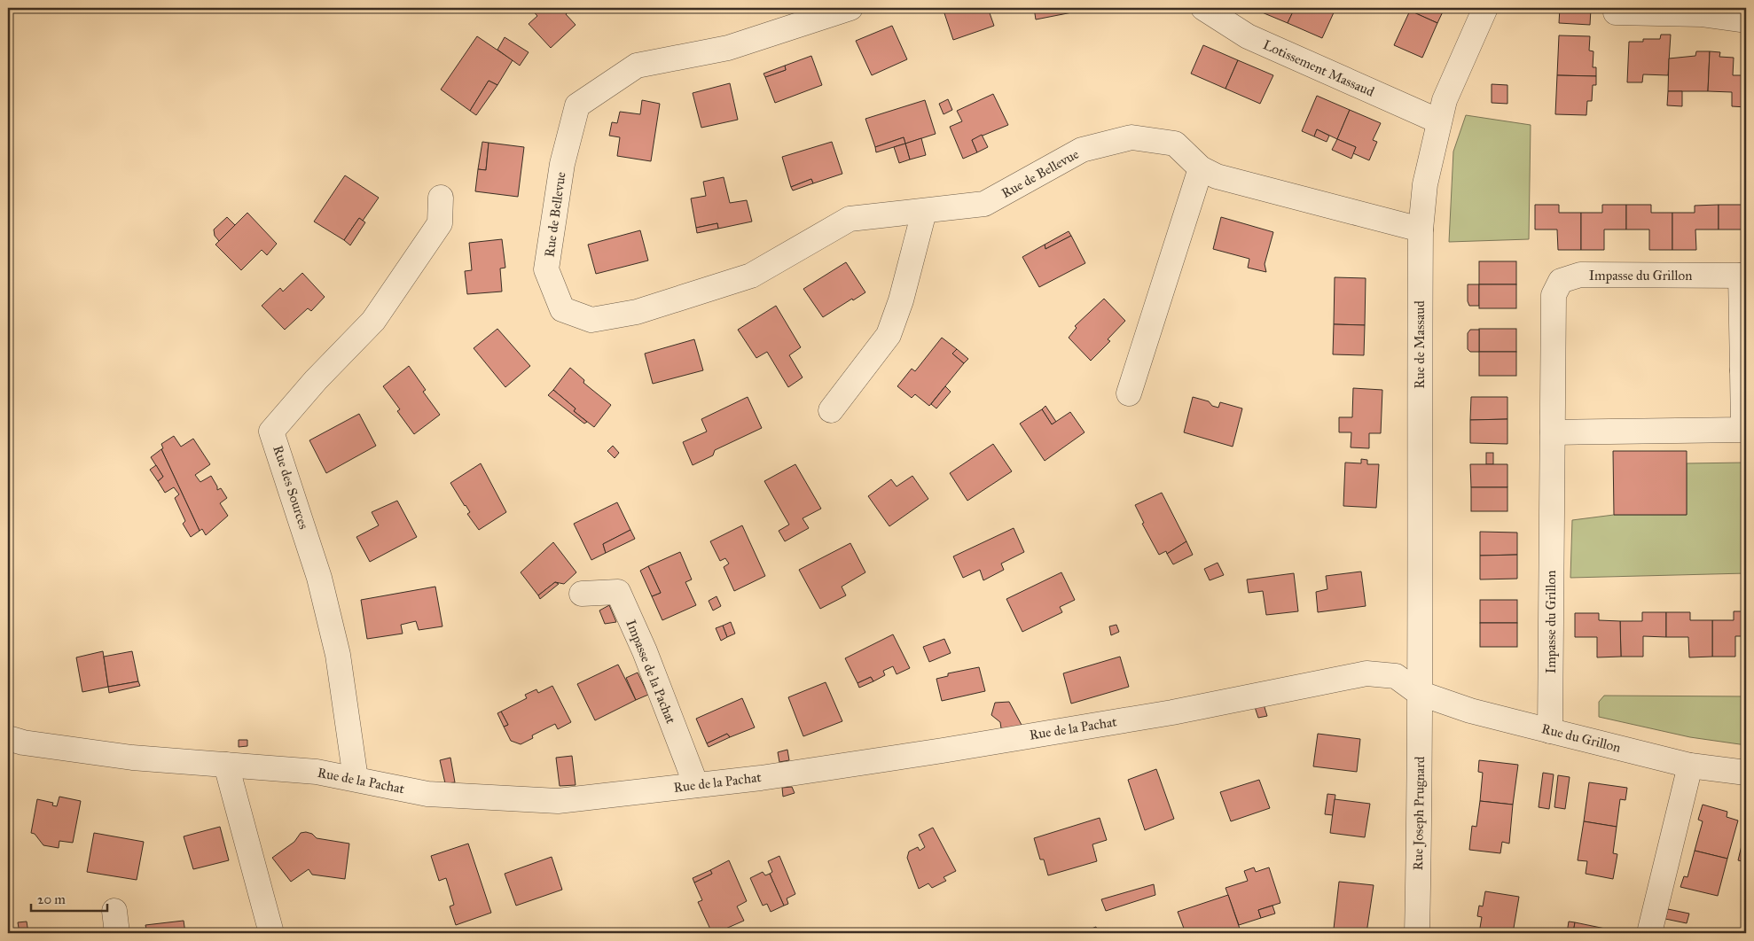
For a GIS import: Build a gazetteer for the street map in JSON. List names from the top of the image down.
{
  "streets": {
    "street": [
      "Lotissement Massaud",
      "Rue de Bellevue",
      "Impasse du Grillon",
      "Rue de Massaud",
      "Rue des Sources",
      "Impasse de la Pachat",
      "Rue de la Pachat",
      "Rue du Grillon",
      "Rue Joseph Prugnard"
    ]
  },
  "crossings": [
    ["Lotissement Massaud", "Rue de Massaud"],
    ["Rue de Bellevue", "Rue de Massaud"],
    ["Impasse du Grillon", "Rue du Grillon"],
    ["Rue de Massaud", "Rue de la Pachat"],
    ["Rue de Massaud", "Rue du Grillon"],
    ["Rue de Massaud", "Rue Joseph Prugnard"],
    ["Rue des Sources", "Rue de la Pachat"],
    ["Impasse de la Pachat", "Rue de la Pachat"],
    ["Rue de la Pachat", "Rue du Grillon"],
    ["Rue de la Pachat", "Rue Joseph Prugnard"],
    ["Rue du Grillon", "Rue Joseph Prugnard"]
  ],
  "scale_bar": "20 m"
}
